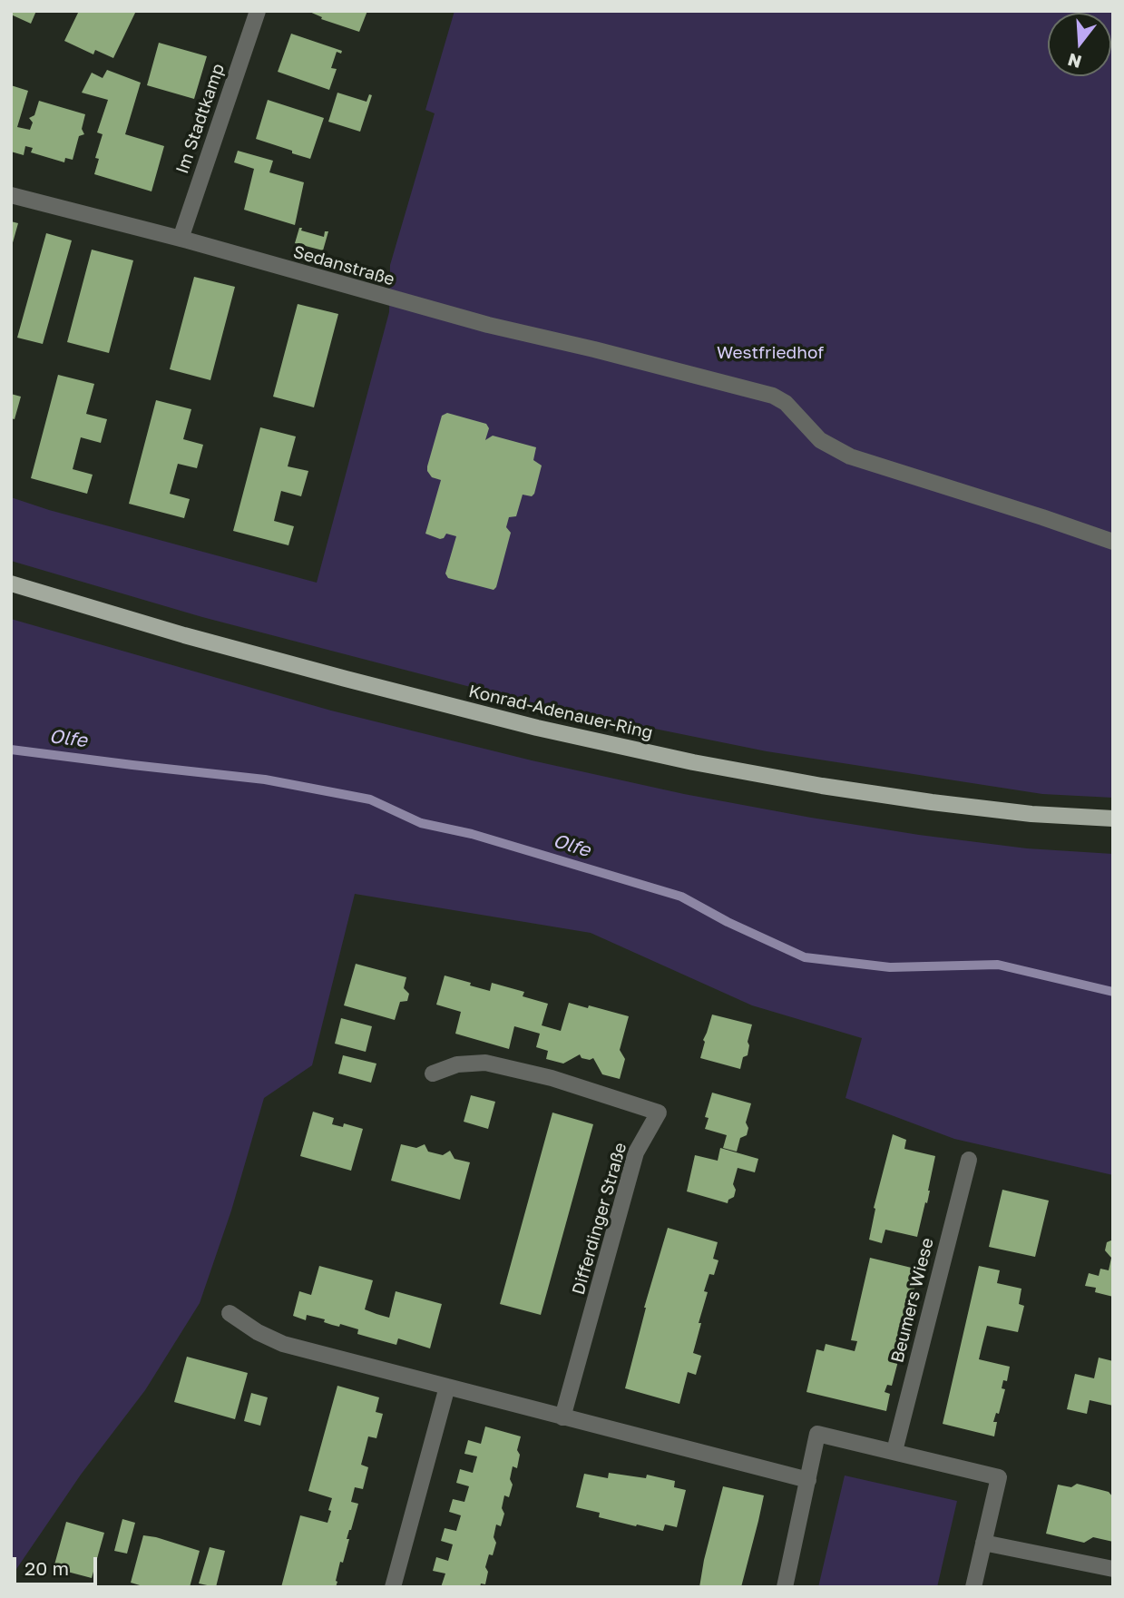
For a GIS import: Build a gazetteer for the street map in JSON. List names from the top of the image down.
{
  "streets": {
    "main road": ["Konrad-Adenauer-Ring"],
    "street": [
      "Im Stadtkamp",
      "Sedanstraße",
      "Differdinger Straße",
      "Beumers Wiese"
    ]
  },
  "crossings": [
    ["Im Stadtkamp", "Sedanstraße"]
  ],
  "water": ["Olfe"],
  "parks": ["Westfriedhof"],
  "scale_bar": "20 m",
  "north": "bottom"
}
